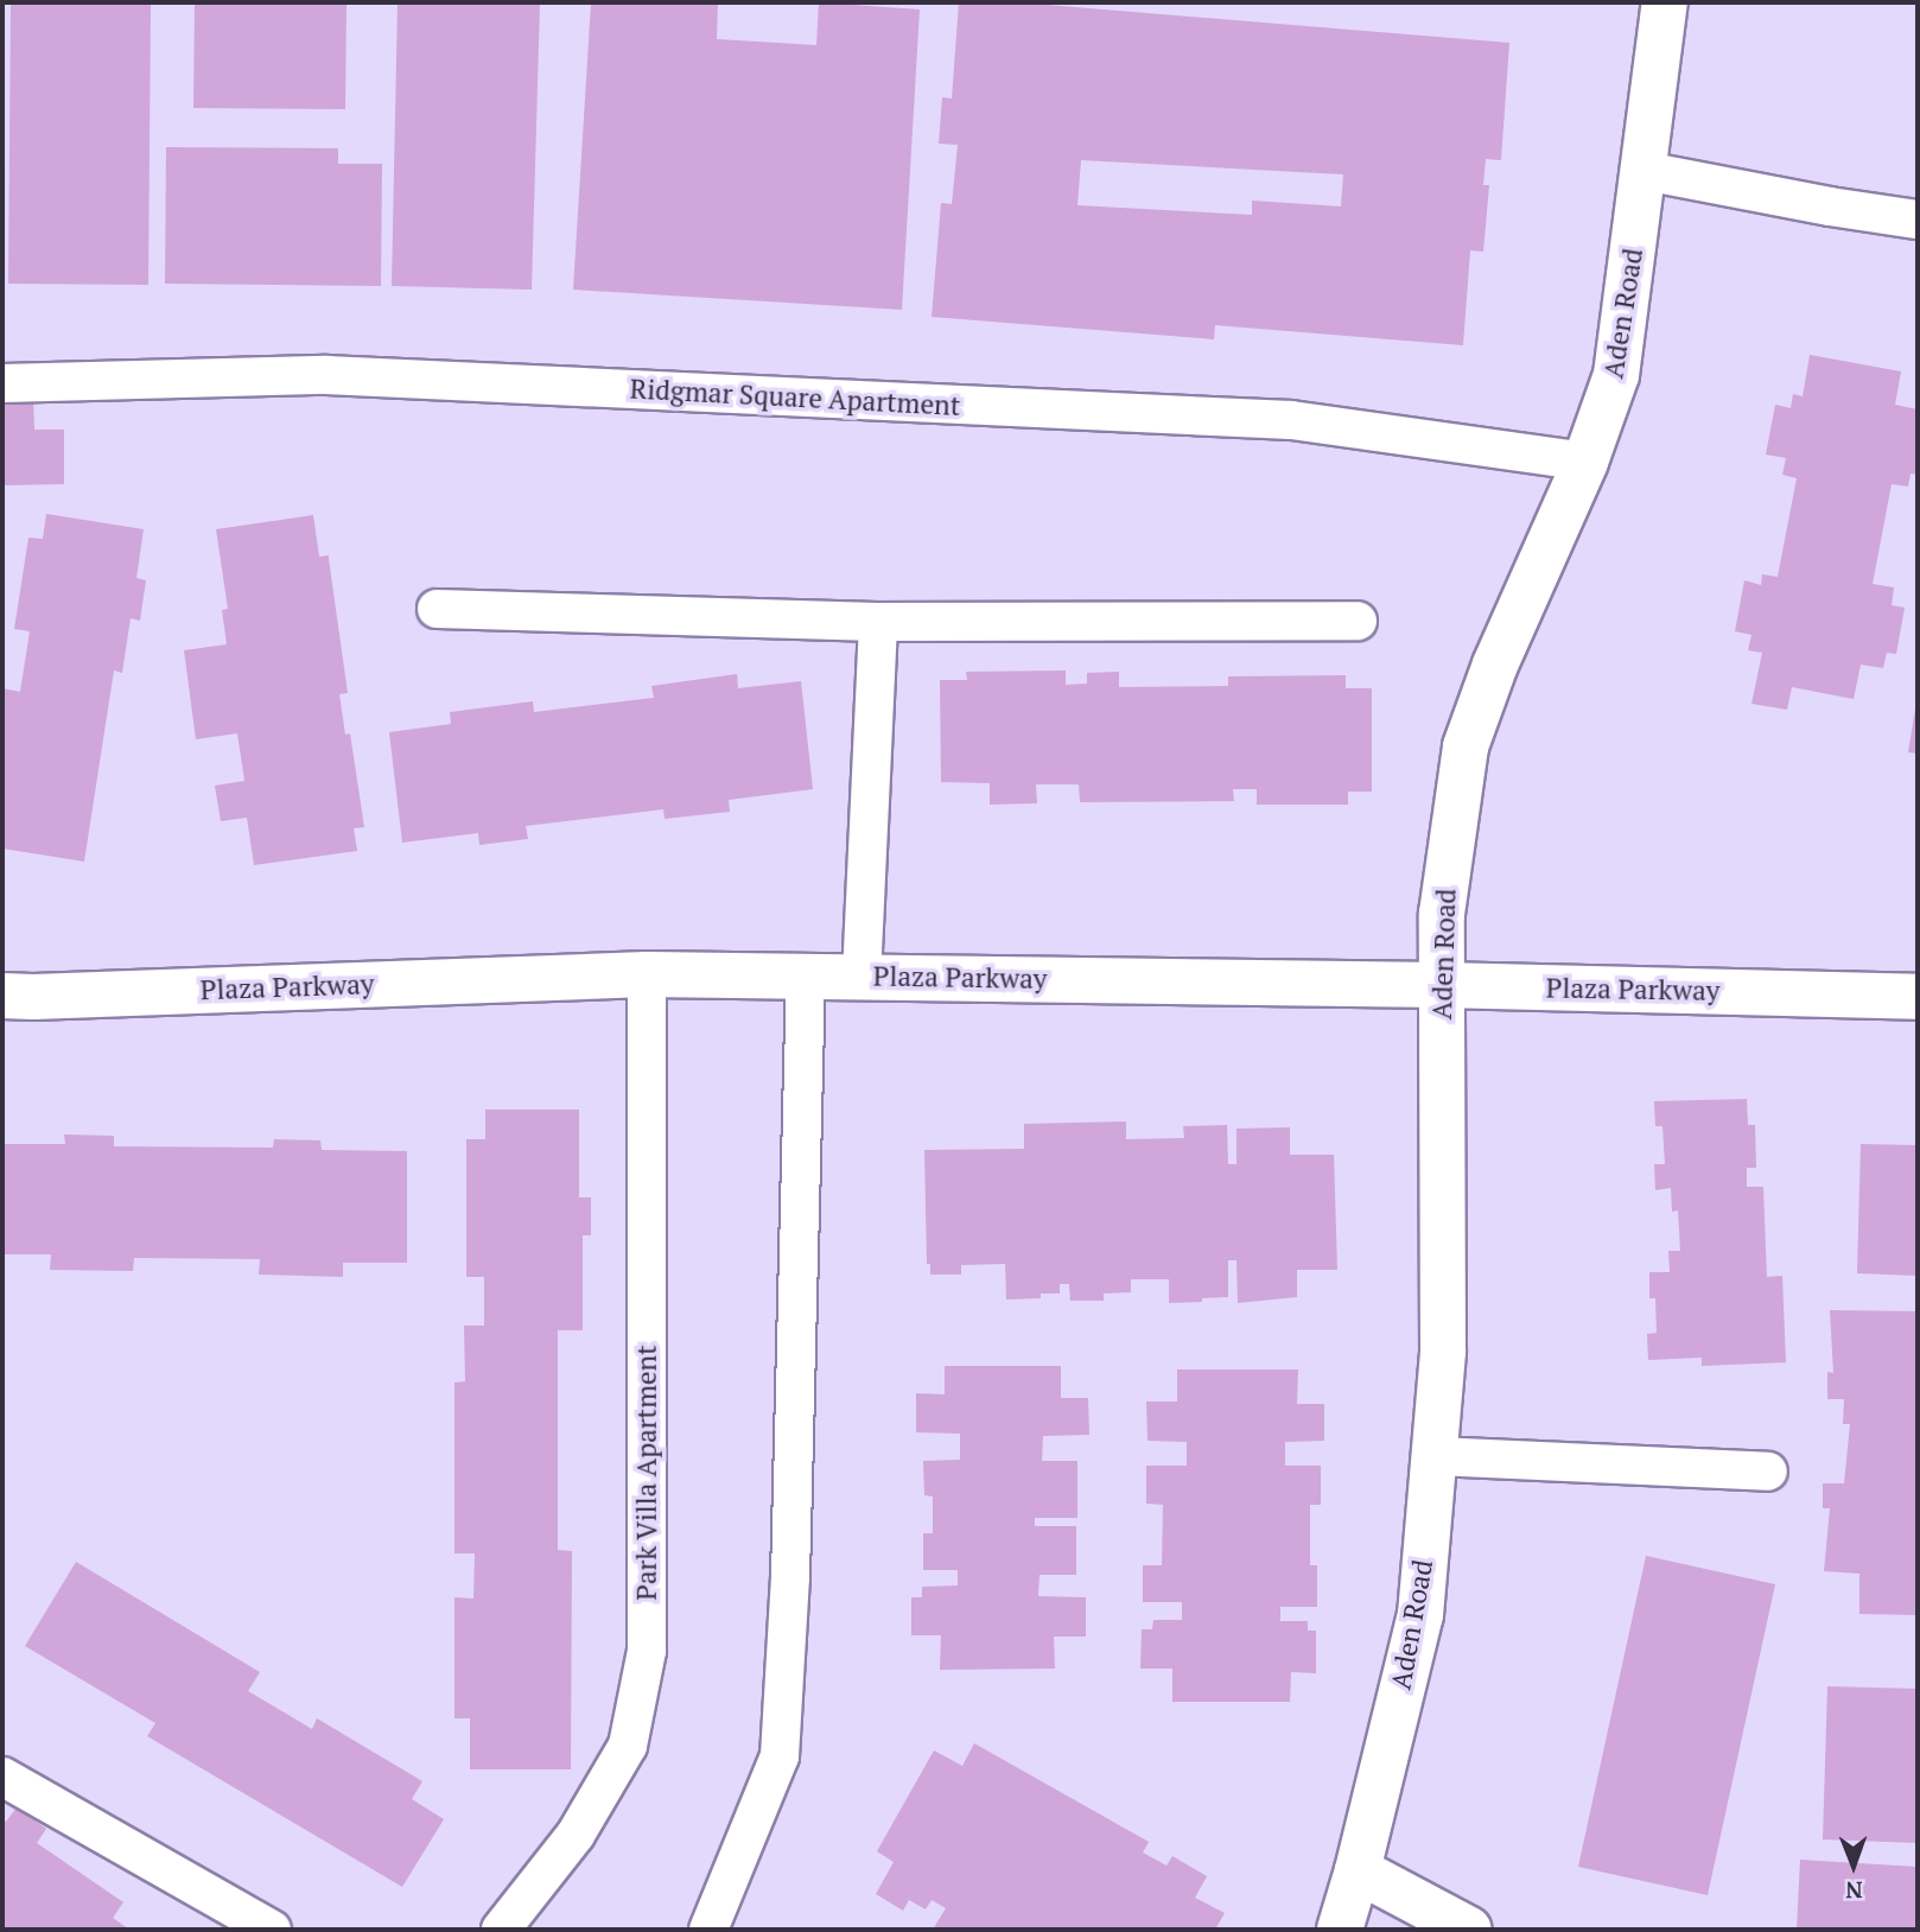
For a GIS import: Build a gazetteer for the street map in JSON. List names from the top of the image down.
{
  "streets": {
    "street": ["Aden Road", "Plaza Parkway"],
    "lane": ["Ridgmar Square Apartment", "Park Villa Apartment"]
  },
  "crossings": [
    ["Aden Road", "Ridgmar Square Apartment"],
    ["Aden Road", "Plaza Parkway"],
    ["Plaza Parkway", "Park Villa Apartment"]
  ],
  "north": "bottom"
}
